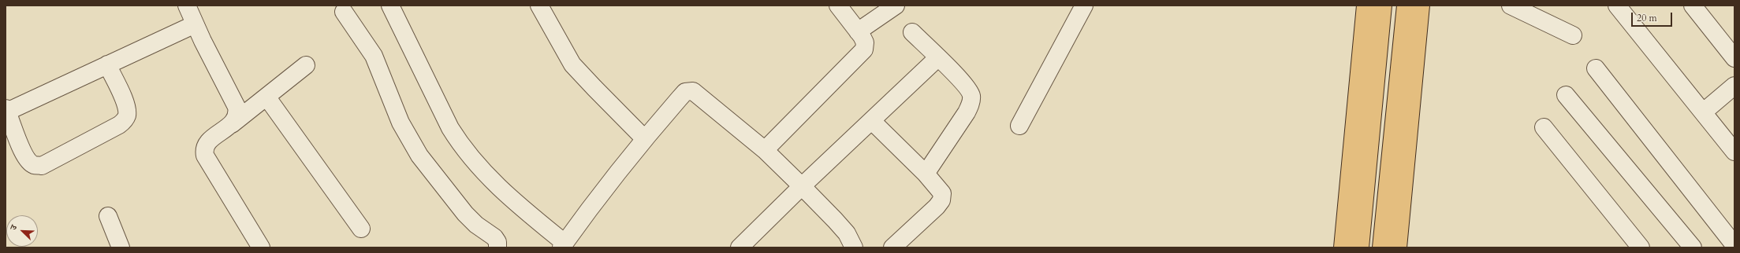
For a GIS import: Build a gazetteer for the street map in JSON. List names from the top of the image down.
{
  "scale_bar": "20 m",
  "north": "top left"
}
